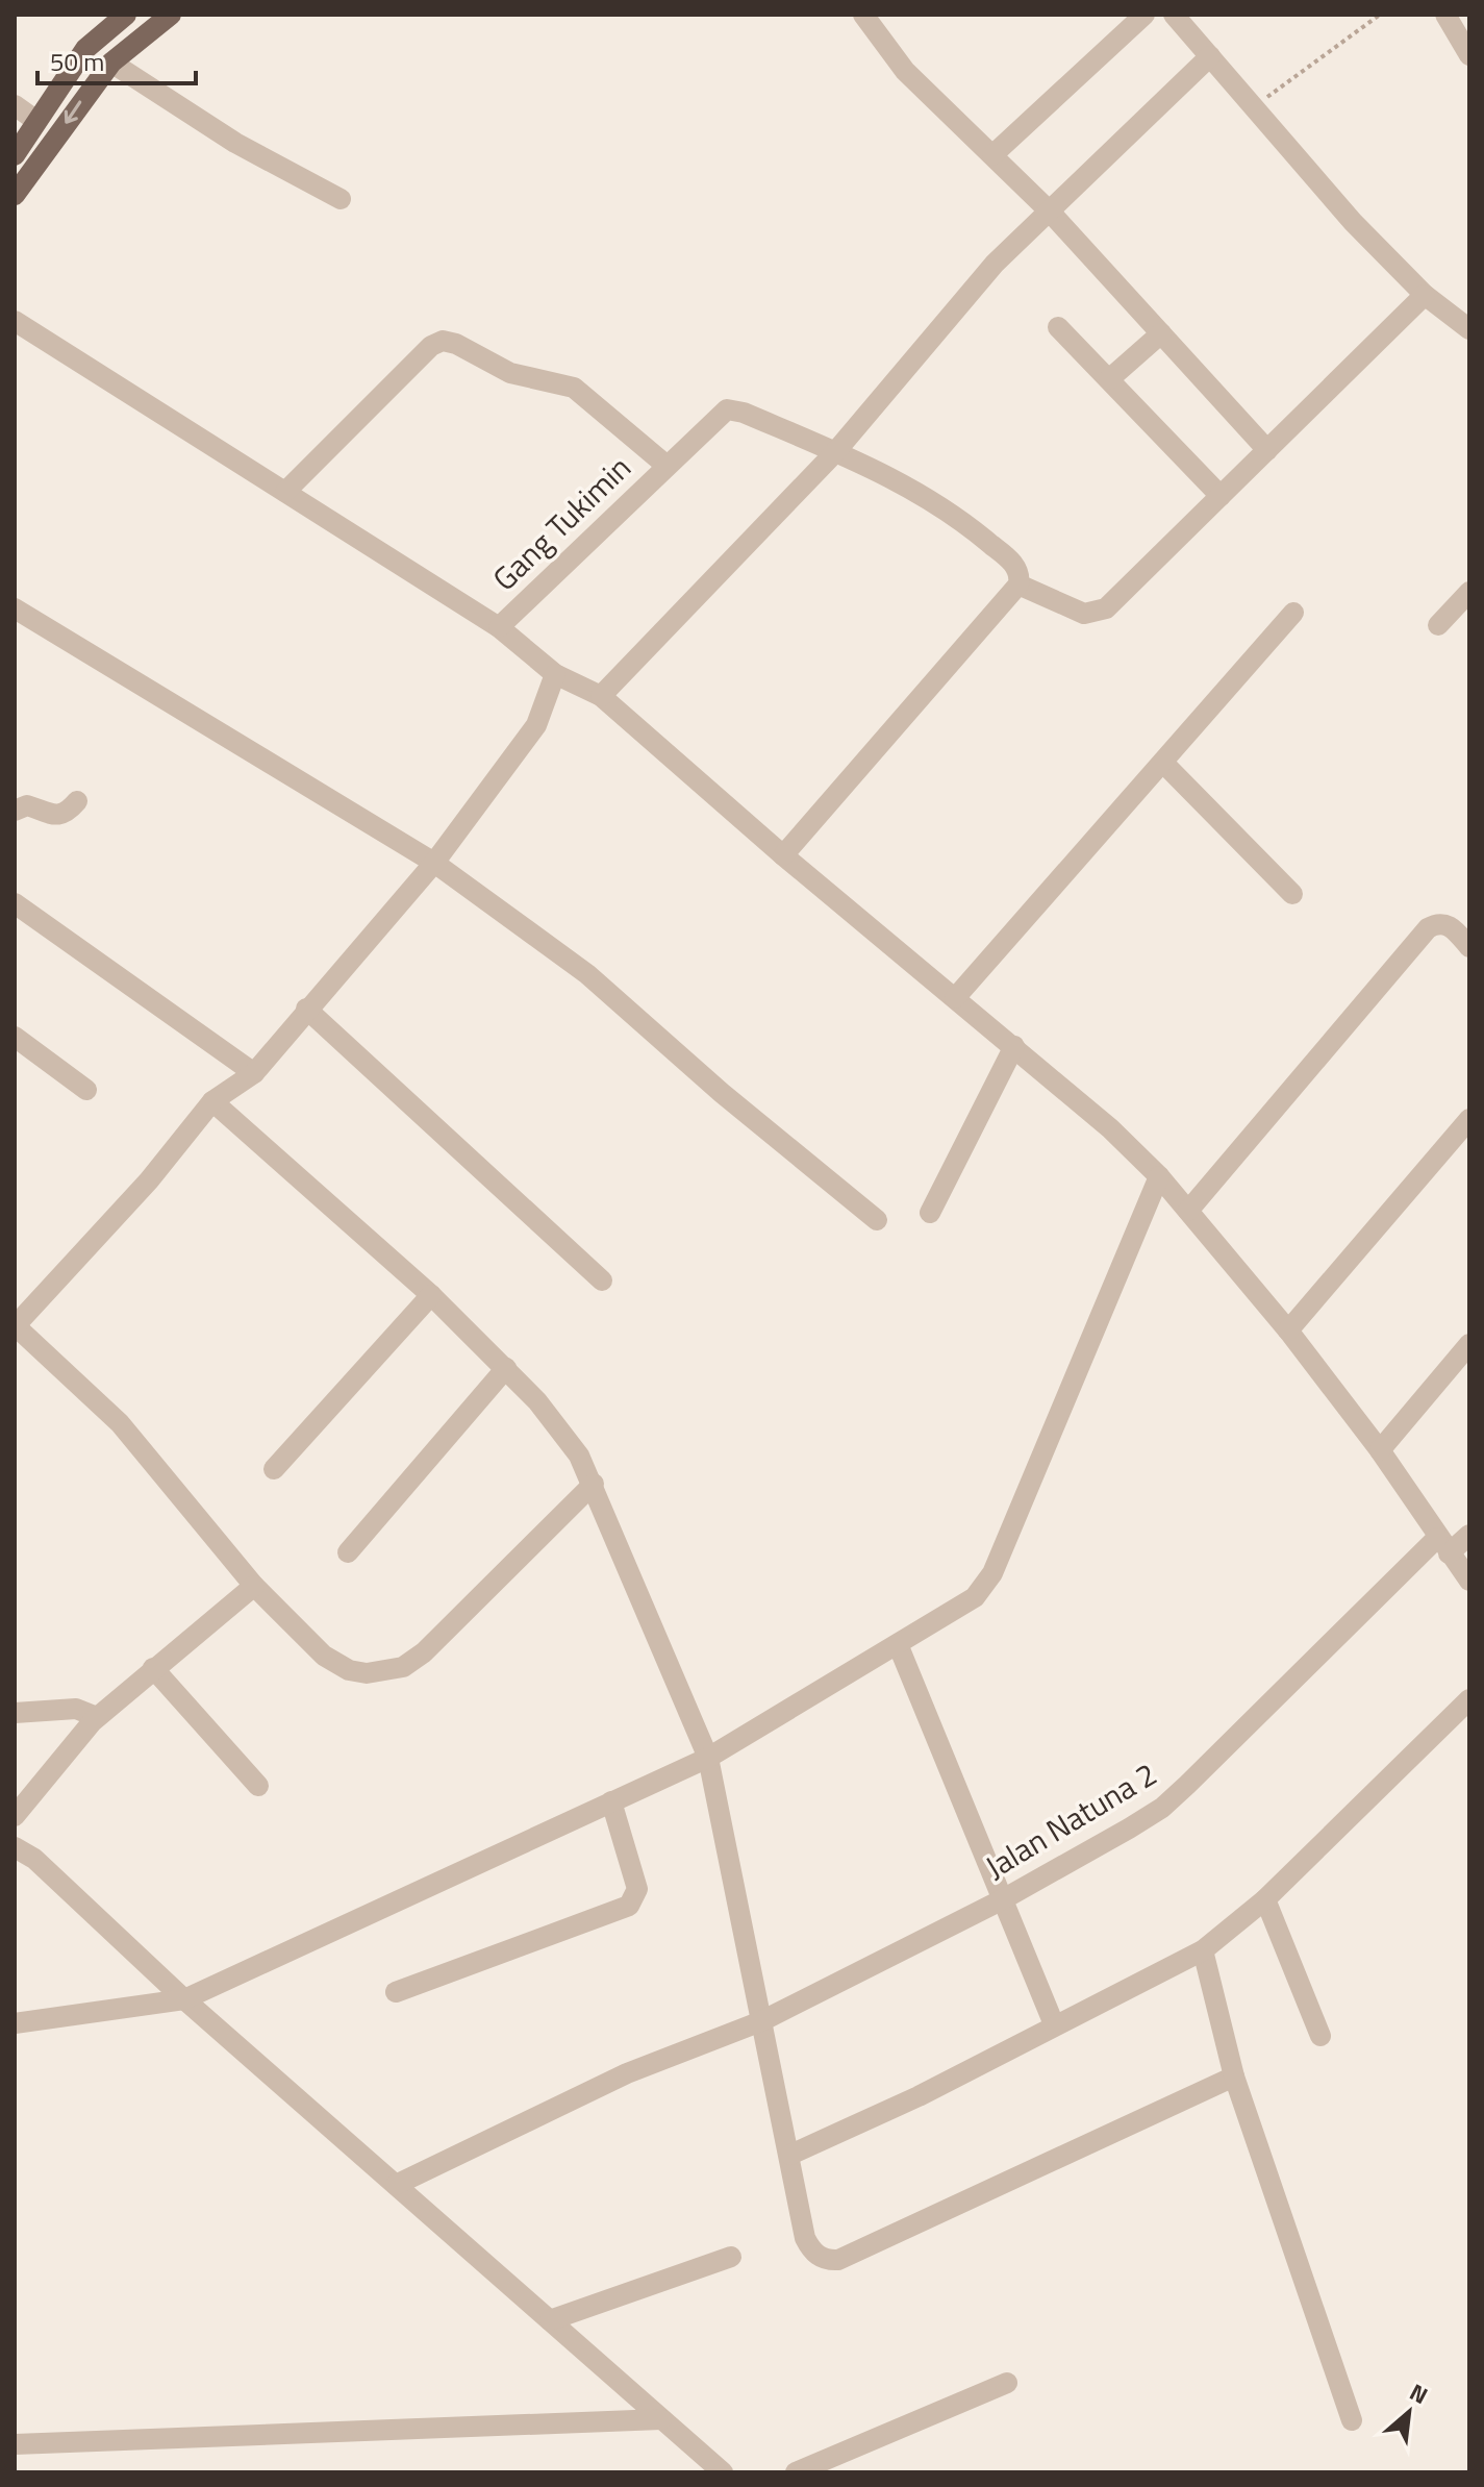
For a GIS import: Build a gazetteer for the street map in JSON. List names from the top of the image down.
{
  "streets": {
    "street": ["Gang Tukimin", "Jalan Natuna 2"]
  },
  "scale_bar": "50 m",
  "north": "top right"
}
